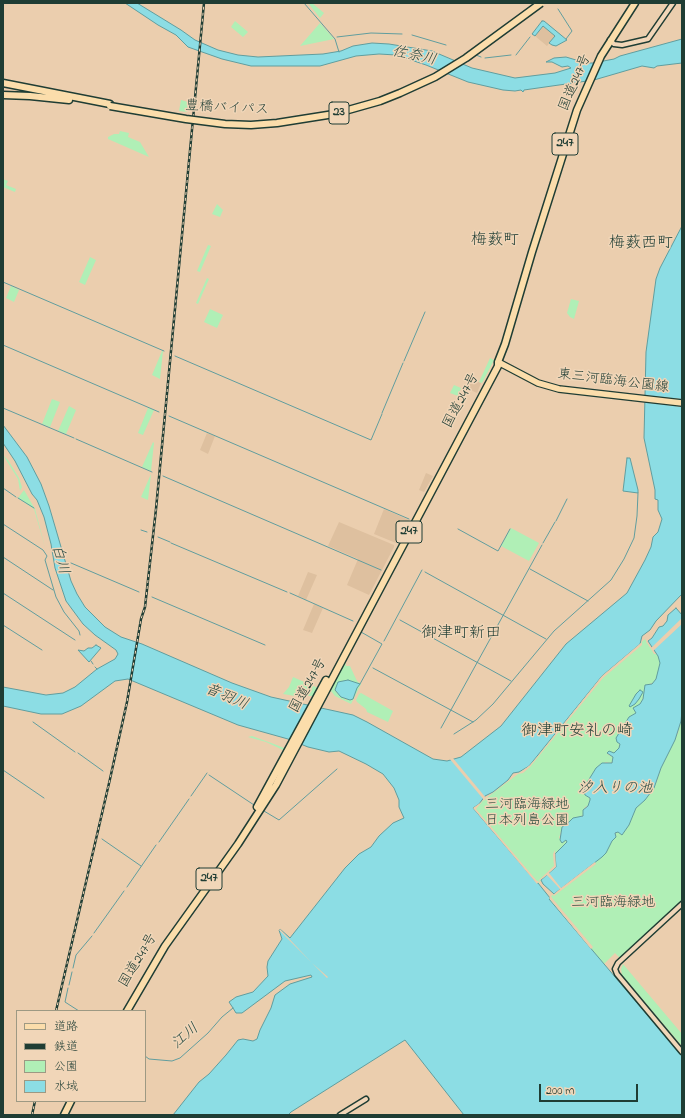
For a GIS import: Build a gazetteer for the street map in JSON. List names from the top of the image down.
{
  "streets": {
    "highway": [
      "国道247号",
      "豊橋バイパス",
      "23",
      "247"
    ],
    "main road": ["東三河臨海公園線"]
  },
  "crossings": [
    ["国道247号", "東三河臨海公園線"]
  ],
  "districts": [
    "梅薮町",
    "梅薮西町",
    "御津町新田",
    "御津町安礼の崎"
  ],
  "water": [
    "佐奈川",
    "白川",
    "音羽川",
    "汐入りの池",
    "江川"
  ],
  "parks": ["三河臨海緑地 日本列島公園", "三河臨海緑地"],
  "legend": [
    "道路",
    "鉄道",
    "公園",
    "水域"
  ],
  "scale_bar": "200 m"
}
